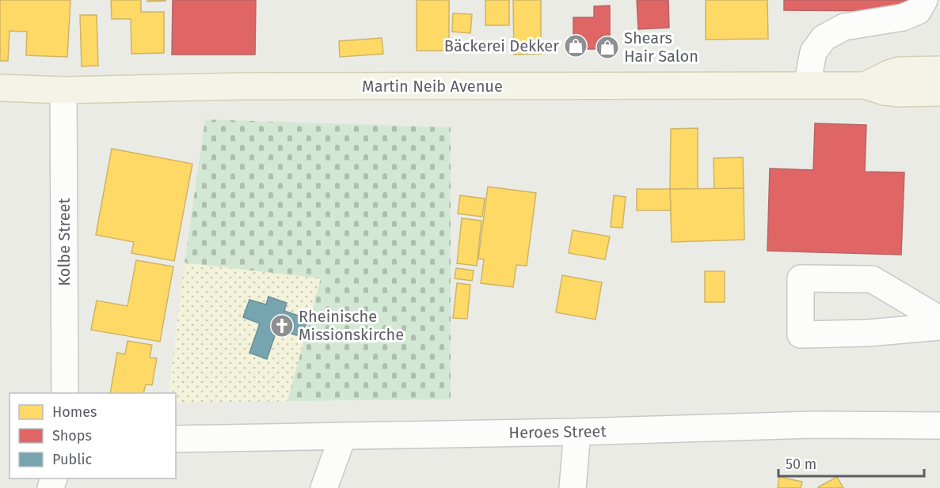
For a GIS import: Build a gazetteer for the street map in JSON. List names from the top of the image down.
{
  "streets": {
    "main road": ["Martin Neib Avenue"],
    "street": ["Kolbe Street", "Heroes Street"]
  },
  "crossings": [
    ["Martin Neib Avenue", "Kolbe Street"]
  ],
  "places": {
    "shop": ["Bäckerei Dekker", "Shears Hair Salon"],
    "church": ["Rheinische Missionskirche"]
  },
  "legend": ["Homes", "Shops", "Public"],
  "scale_bar": "50 m"
}
